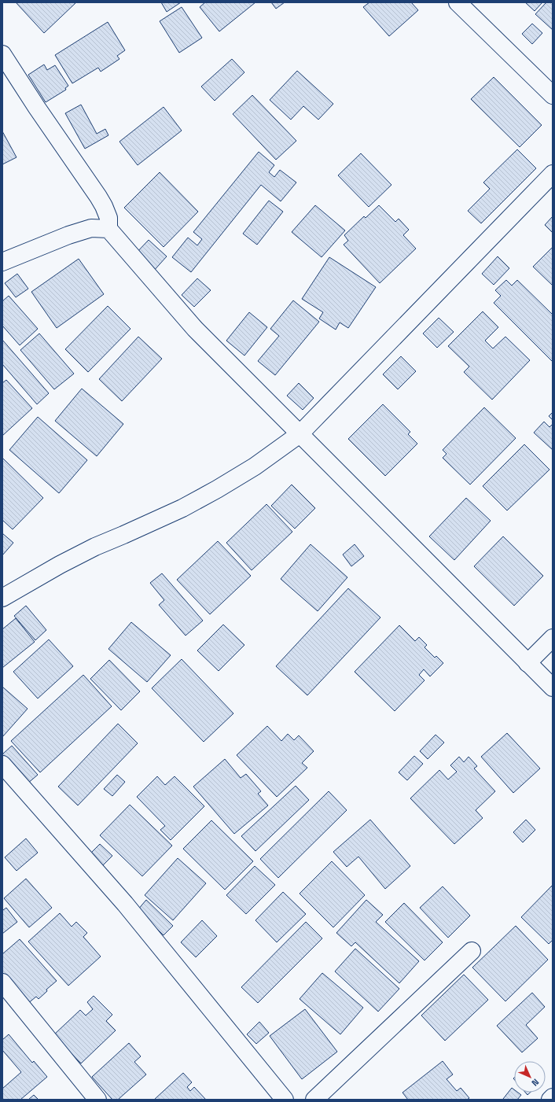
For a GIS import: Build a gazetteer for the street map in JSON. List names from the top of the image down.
{
  "north": "bottom right"
}
